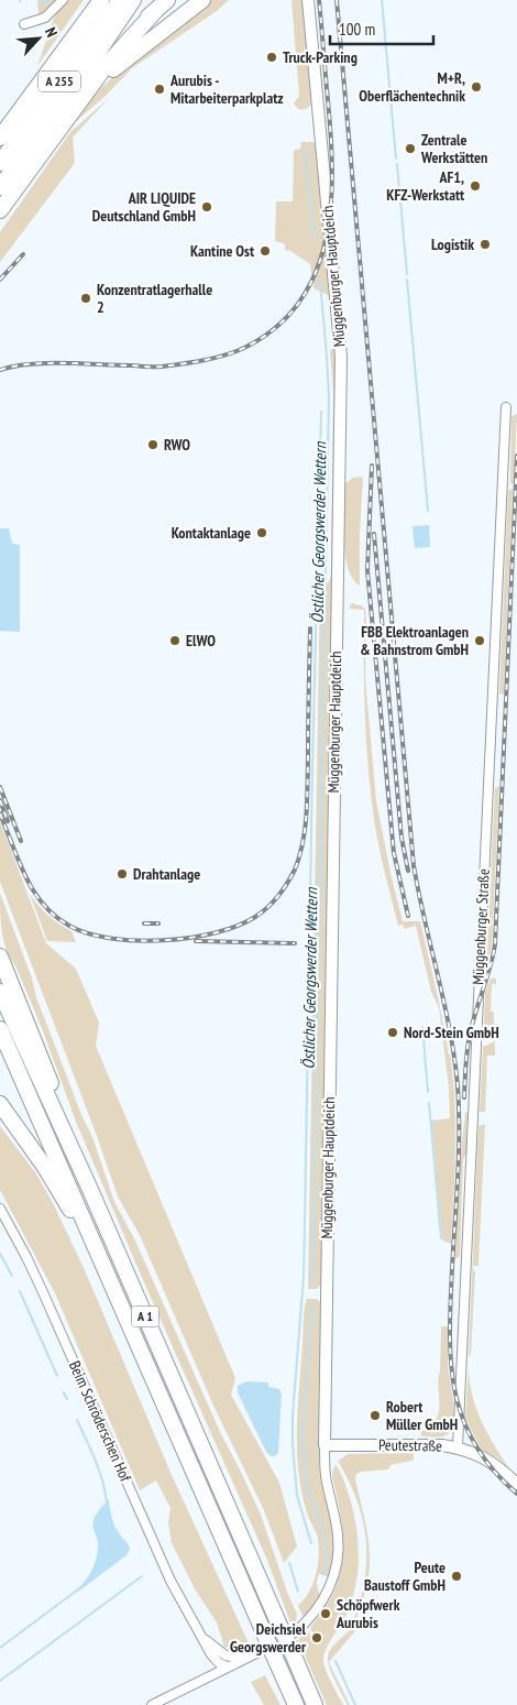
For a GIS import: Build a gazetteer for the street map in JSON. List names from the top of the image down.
{
  "streets": {
    "highway": ["A 255", "A 1"],
    "street": [
      "Müggenburger Hauptdeich",
      "Müggenburger Straße",
      "Beim Schröderschen Hof",
      "Peutestraße"
    ]
  },
  "crossings": [
    ["Müggenburger Hauptdeich", "Peutestraße"],
    ["Müggenburger Straße", "Peutestraße"]
  ],
  "water": ["Östlicher Georgswerder Wettern"],
  "places": [
    "Truck-Parking",
    "M+R, Oberflächentechnik",
    "Aurubis - Mitarbeiterparkplatz",
    "Zentrale Werkstätten",
    "AF1, KFZ-Werkstatt",
    "AIR LIQUIDE Deutschland GmbH",
    "Logistik",
    "Kantine Ost",
    "Konzentratlagerhalle 2",
    "RWO",
    "Kontaktanlage",
    "ElWO",
    "FBB Elektroanlagen & Bahnstrom GmbH",
    "Drahtanlage",
    "Nord-Stein GmbH",
    "Robert Müller GmbH",
    "Peute Baustoff GmbH",
    "Schöpfwerk Aurubis",
    "Deichsiel Georgswerder"
  ],
  "scale_bar": "100 m",
  "north": "top right"
}
